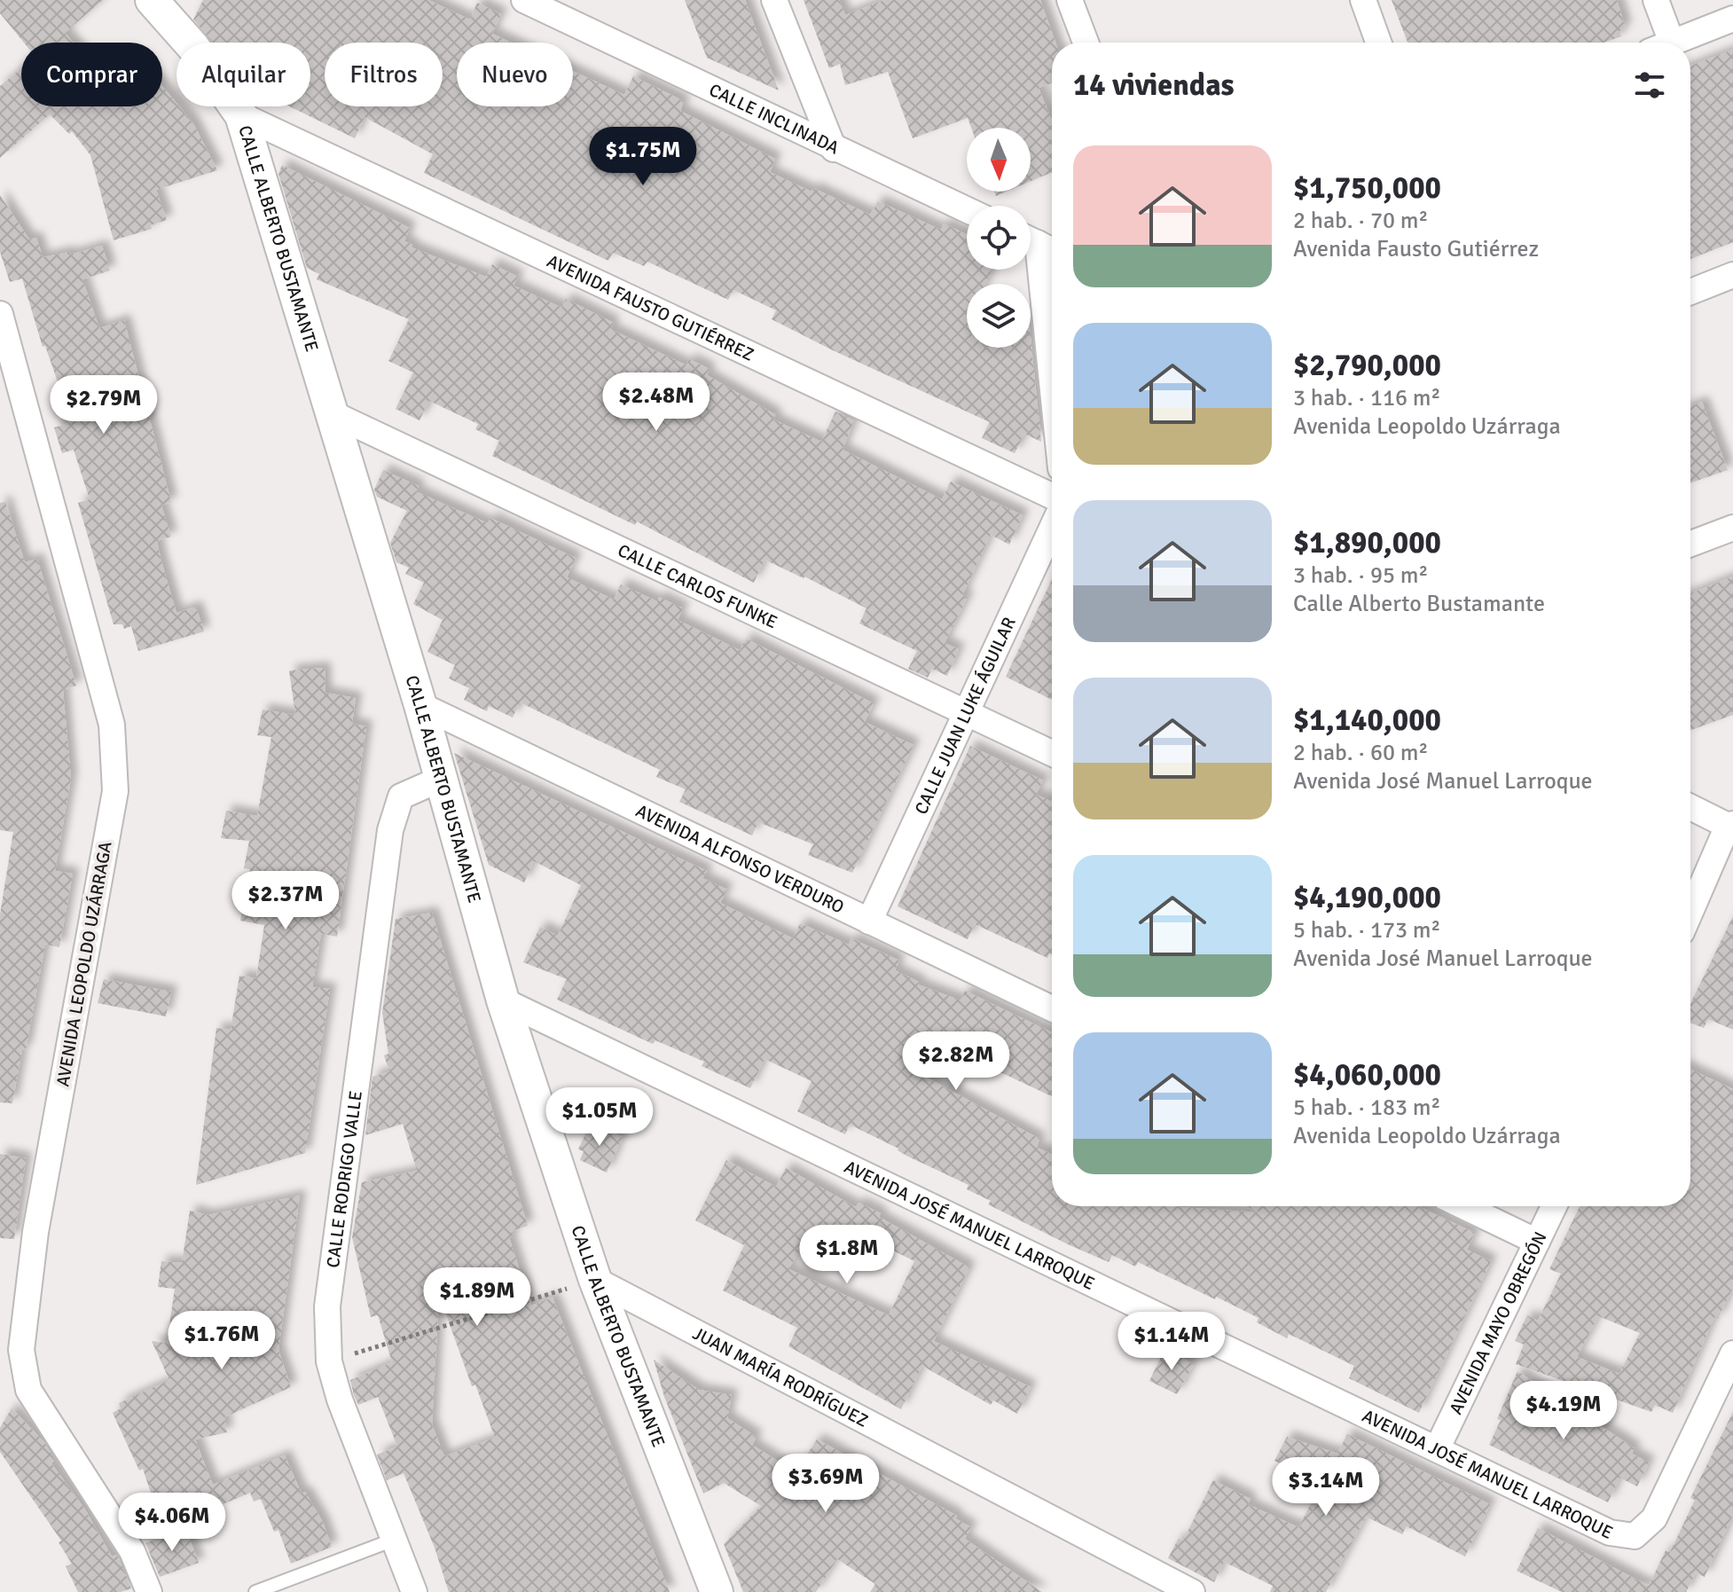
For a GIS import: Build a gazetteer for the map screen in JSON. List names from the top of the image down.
{
  "streets": {
    "street": [
      "CALLE INCLINADA",
      "CALLE ALBERTO BUSTAMANTE",
      "AVENIDA FAUSTO GUTIÉRREZ",
      "CALLE CARLOS FUNKE",
      "CALLE JUAN LUKE ÁGUILAR",
      "AVENIDA ALFONSO VERDURO",
      "AVENIDA LEOPOLDO UZÁRRAGA",
      "CALLE RODRIGO VALLE",
      "AVENIDA JOSÉ MANUEL LARROQUE",
      "AVENIDA MAYO OBREGÓN",
      "JUAN MARÍA RODRÍGUEZ"
    ]
  },
  "crossings": [
    ["CALLE ALBERTO BUSTAMANTE", "AVENIDA FAUSTO GUTIÉRREZ"],
    ["CALLE ALBERTO BUSTAMANTE", "CALLE CARLOS FUNKE"],
    ["CALLE ALBERTO BUSTAMANTE", "AVENIDA ALFONSO VERDURO"],
    ["CALLE ALBERTO BUSTAMANTE", "CALLE RODRIGO VALLE"],
    ["CALLE ALBERTO BUSTAMANTE", "AVENIDA JOSÉ MANUEL LARROQUE"],
    ["CALLE ALBERTO BUSTAMANTE", "JUAN MARÍA RODRÍGUEZ"],
    ["CALLE CARLOS FUNKE", "CALLE JUAN LUKE ÁGUILAR"],
    ["CALLE JUAN LUKE ÁGUILAR", "AVENIDA ALFONSO VERDURO"],
    ["AVENIDA JOSÉ MANUEL LARROQUE", "AVENIDA MAYO OBREGÓN"]
  ],
  "north": "bottom",
  "page": {
    "chip": [
      "Comprar",
      "Alquilar",
      "Filtros",
      "Nuevo"
    ],
    "heading": "14 viviendas",
    "price": [
      "$1.75M",
      "$2.48M",
      "$2.79M",
      "$2.37M",
      "$2.82M",
      "$1.05M",
      "$1.8M",
      "$1.89M",
      "$1.76M",
      "$1.14M",
      "$4.19M",
      "$3.69M",
      "$3.14M",
      "$4.06M"
    ],
    "list": [
      {
        "name": "$1,750,000",
        "note": "2 hab. · 70 m² · Avenida Fausto Gutiérrez"
      },
      {
        "name": "$2,790,000",
        "note": "3 hab. · 116 m² · Avenida Leopoldo Uzárraga"
      },
      {
        "name": "$1,890,000",
        "note": "3 hab. · 95 m² · Calle Alberto Bustamante"
      },
      {
        "name": "$1,140,000",
        "note": "2 hab. · 60 m² · Avenida José Manuel Larroque"
      },
      {
        "name": "$4,190,000",
        "note": "5 hab. · 173 m² · Avenida José Manuel Larroque"
      },
      {
        "name": "$4,060,000",
        "note": "5 hab. · 183 m² · Avenida Leopoldo Uzárraga"
      }
    ]
  }
}
